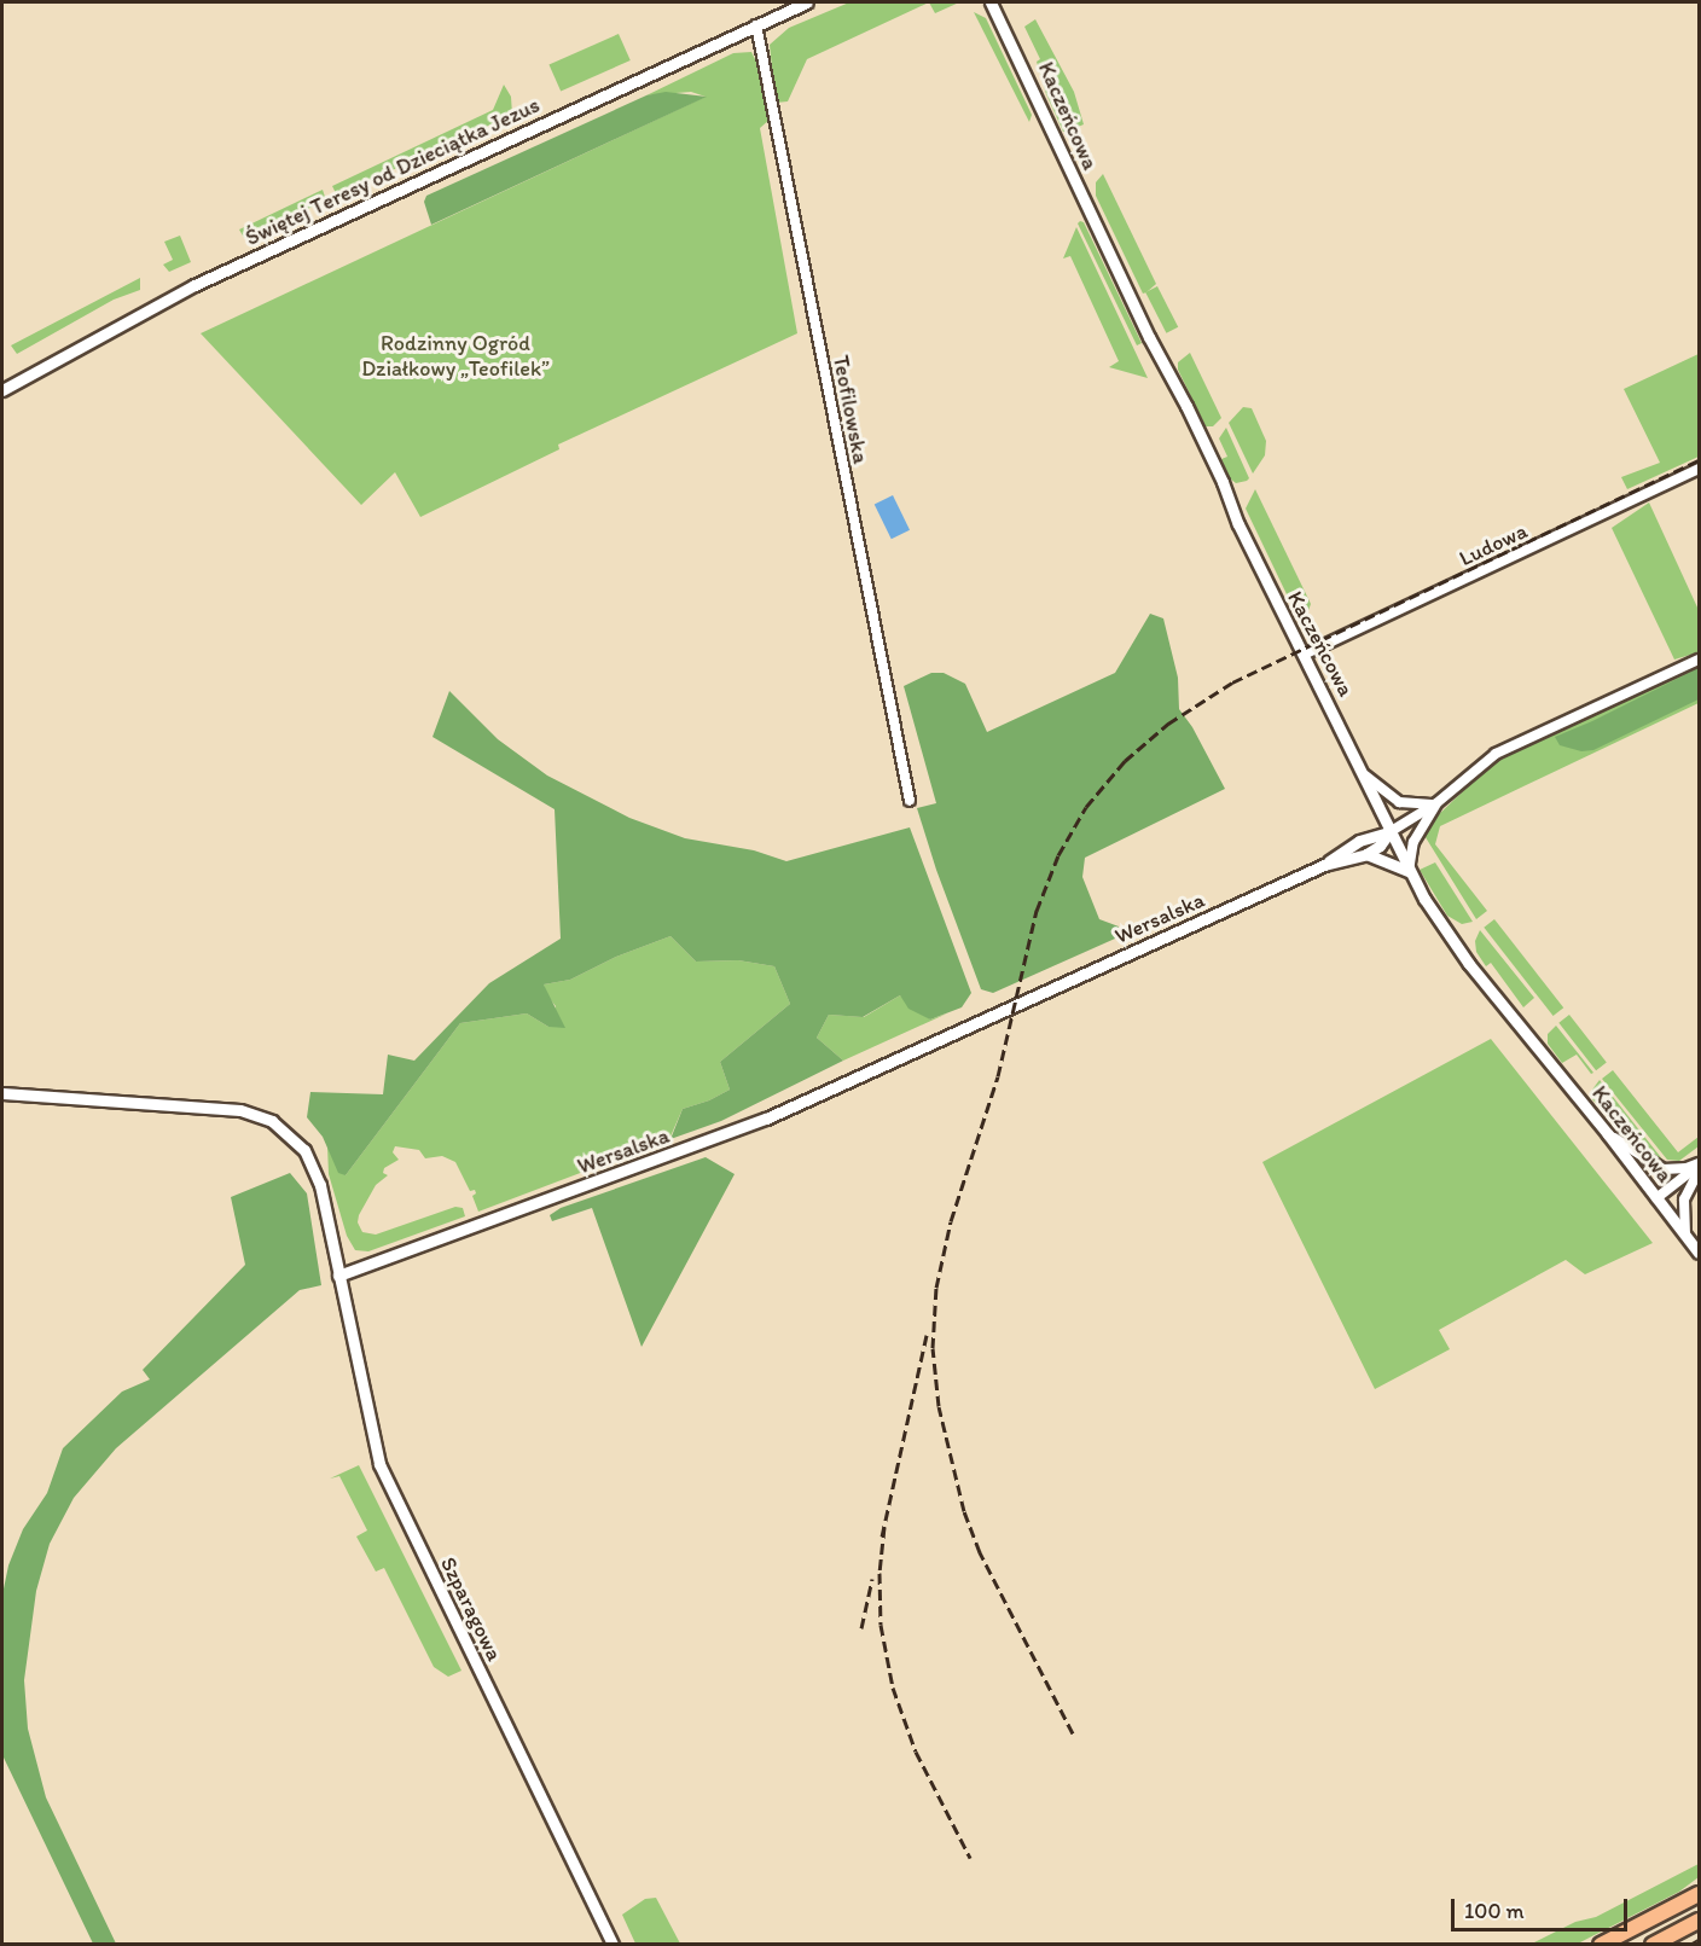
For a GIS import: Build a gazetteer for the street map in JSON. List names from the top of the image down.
{
  "streets": {
    "street": [
      "Kaczeńcowa",
      "Świętej Teresy od Dzieciątka Jezus",
      "Teofilowska",
      "Ludowa",
      "Wersalska",
      "Szparagowa"
    ]
  },
  "crossings": [
    ["Kaczeńcowa", "Ludowa"],
    ["Kaczeńcowa", "Wersalska"],
    ["Świętej Teresy od Dzieciątka Jezus", "Teofilowska"],
    ["Wersalska", "Szparagowa"]
  ],
  "parks": ["Rodzinny Ogród Działkowy „Teofilek”"],
  "scale_bar": "100 m"
}
